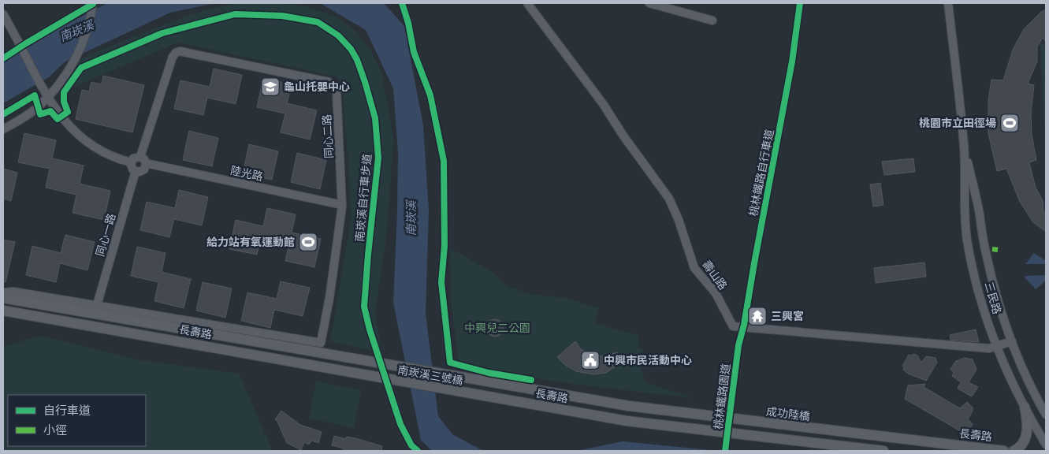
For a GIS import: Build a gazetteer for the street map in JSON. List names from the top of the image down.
{
  "streets": {
    "main road": ["長壽路", "南崁溪三號橋", "成功陸橋"],
    "street": [
      "同心二路",
      "陸光路",
      "同心一路",
      "壽山路",
      "三民路"
    ],
    "cycle path": ["桃林鐵路自行車道", "南崁溪自行車步道"]
  },
  "crossings": [
    ["同心二路", "陸光路"],
    ["同心二路", "同心一路"],
    ["同心二路", "長壽路"],
    ["陸光路", "同心一路"],
    ["同心一路", "長壽路"],
    ["壽山路", "三民路"],
    ["長壽路", "南崁溪三號橋"],
    ["長壽路", "成功陸橋"]
  ],
  "water": ["南崁溪"],
  "parks": ["中興兒二公園"],
  "places": {
    "school or university": ["龜山托嬰中心"],
    "sports": ["桃園市立田徑場", "給力站有氧運動館"],
    "temple": ["三興宮"],
    "public building": ["中興市民活動中心"]
  },
  "legend": ["自行車道", "小徑"]
}
